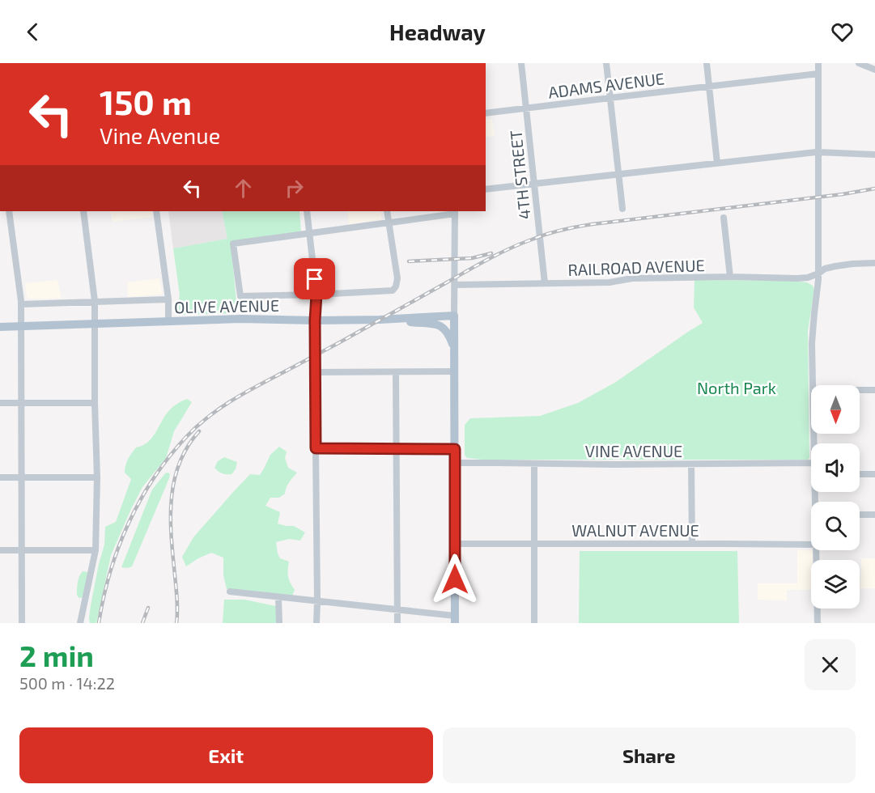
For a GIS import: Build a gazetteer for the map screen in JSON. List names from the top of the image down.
{
  "streets": {
    "main road": ["OLIVE AVENUE"],
    "street": [
      "ADAMS AVENUE",
      "4TH STREET",
      "RAILROAD AVENUE",
      "VINE AVENUE",
      "WALNUT AVENUE"
    ]
  },
  "crossings": [
    ["ADAMS AVENUE", "4TH STREET"],
    ["4TH STREET", "RAILROAD AVENUE"]
  ],
  "parks": ["North Park"],
  "north": "bottom",
  "page": {
    "header": "Headway",
    "turn": ["150 m", "Vine Avenue"],
    "heading": ["2 min", "500 m · 14:22"],
    "buttons": ["Exit", "Share"]
  }
}
